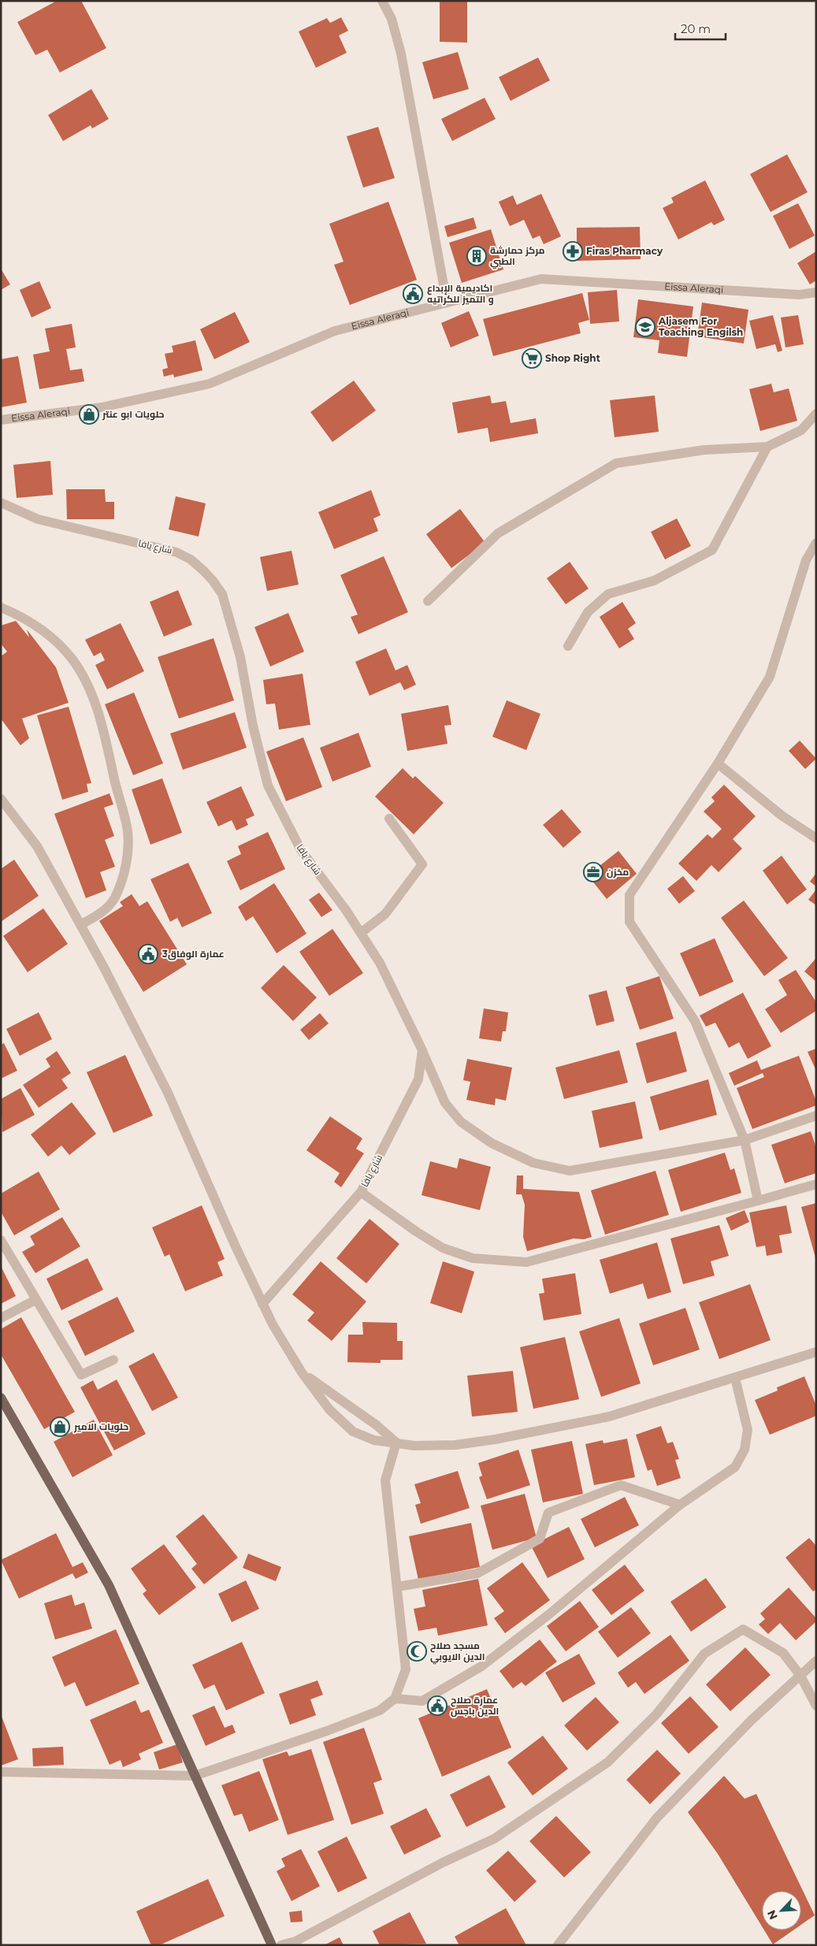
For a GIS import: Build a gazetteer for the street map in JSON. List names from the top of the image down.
{
  "streets": {
    "street": ["Eissa Aleraqi", "شارع يافا"]
  },
  "places": {
    "pharmacy": ["Firas Pharmacy"],
    "building": ["مركز حمارشة الطبي"],
    "public building": ["اكاديمية الإبداع و التميز للكراتيه", "عمارة الوفاق3", "عمارة صلاح الدين باجس"],
    "school or university": ["Aljasem For Teaching Engilsh"],
    "supermarket": ["Shop Right"],
    "shop": ["حلويات ابو عنتر", "حلويات الامير"],
    "office": ["مخزن"],
    "mosque": ["مسجد صلاح الدين الايوبي"]
  },
  "scale_bar": "20 m",
  "north": "bottom left"
}
